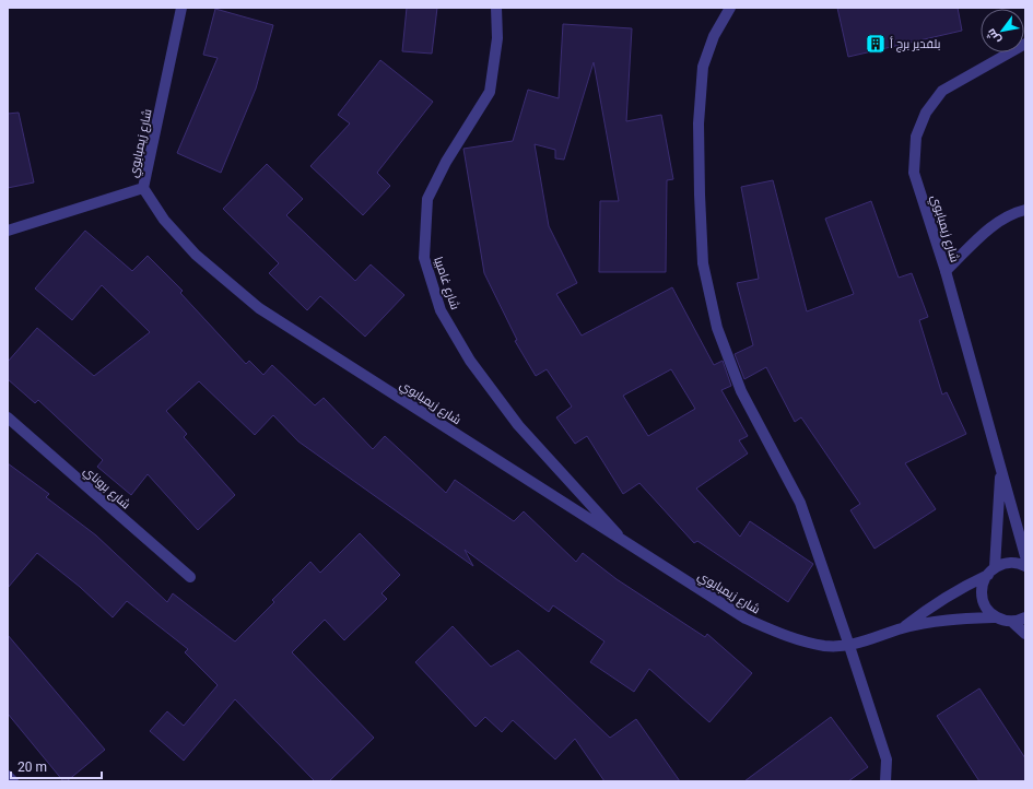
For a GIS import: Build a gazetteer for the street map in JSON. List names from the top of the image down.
{
  "streets": {
    "street": ["شارع زيمبابوي", "شارع غامبيا", "شارع بروناي"]
  },
  "crossings": [
    ["شارع زيمبابوي", "شارع غامبيا"]
  ],
  "places": {
    "building": ["بلفدير برج أ"]
  },
  "scale_bar": "20 m",
  "north": "bottom left"
}
